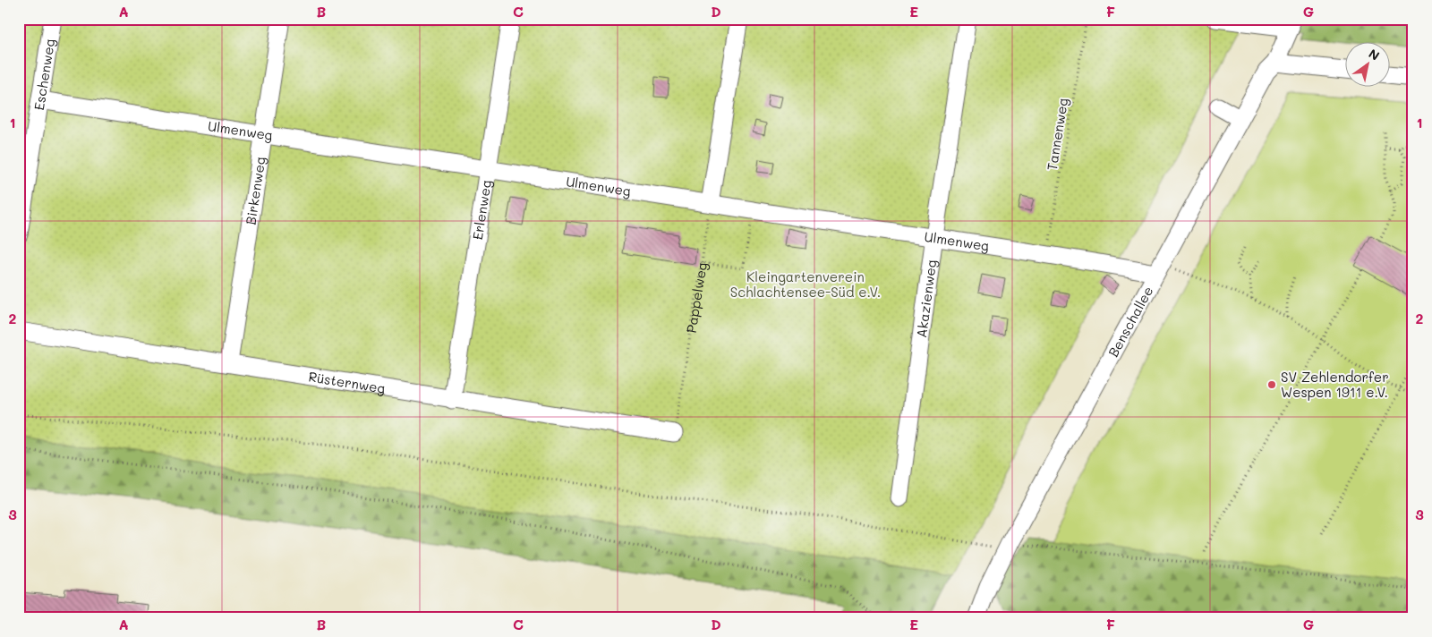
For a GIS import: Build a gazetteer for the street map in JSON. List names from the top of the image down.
{
  "streets": {
    "street": [
      "Eschenweg",
      "Ulmenweg",
      "Birkenweg",
      "Erlenweg",
      "Akazienweg",
      "Benschallee",
      "Rüsternweg"
    ],
    "path": ["Tannenweg", "Pappelweg"]
  },
  "crossings": [
    ["Eschenweg", "Ulmenweg"],
    ["Ulmenweg", "Tannenweg"],
    ["Ulmenweg", "Birkenweg"],
    ["Ulmenweg", "Erlenweg"],
    ["Ulmenweg", "Akazienweg"],
    ["Ulmenweg", "Pappelweg"],
    ["Ulmenweg", "Benschallee"],
    ["Birkenweg", "Rüsternweg"],
    ["Erlenweg", "Rüsternweg"],
    ["Pappelweg", "Rüsternweg"]
  ],
  "parks": ["Kleingartenverein Schlachtensee-Süd e.V."],
  "places": ["SV Zehlendorfer Wespen 1911 e.V."],
  "north": "top right",
  "grid": {
    "columns": [
      "A",
      "B",
      "C",
      "D",
      "E",
      "F",
      "G"
    ],
    "rows": ["1", "2", "3"]
  }
}
